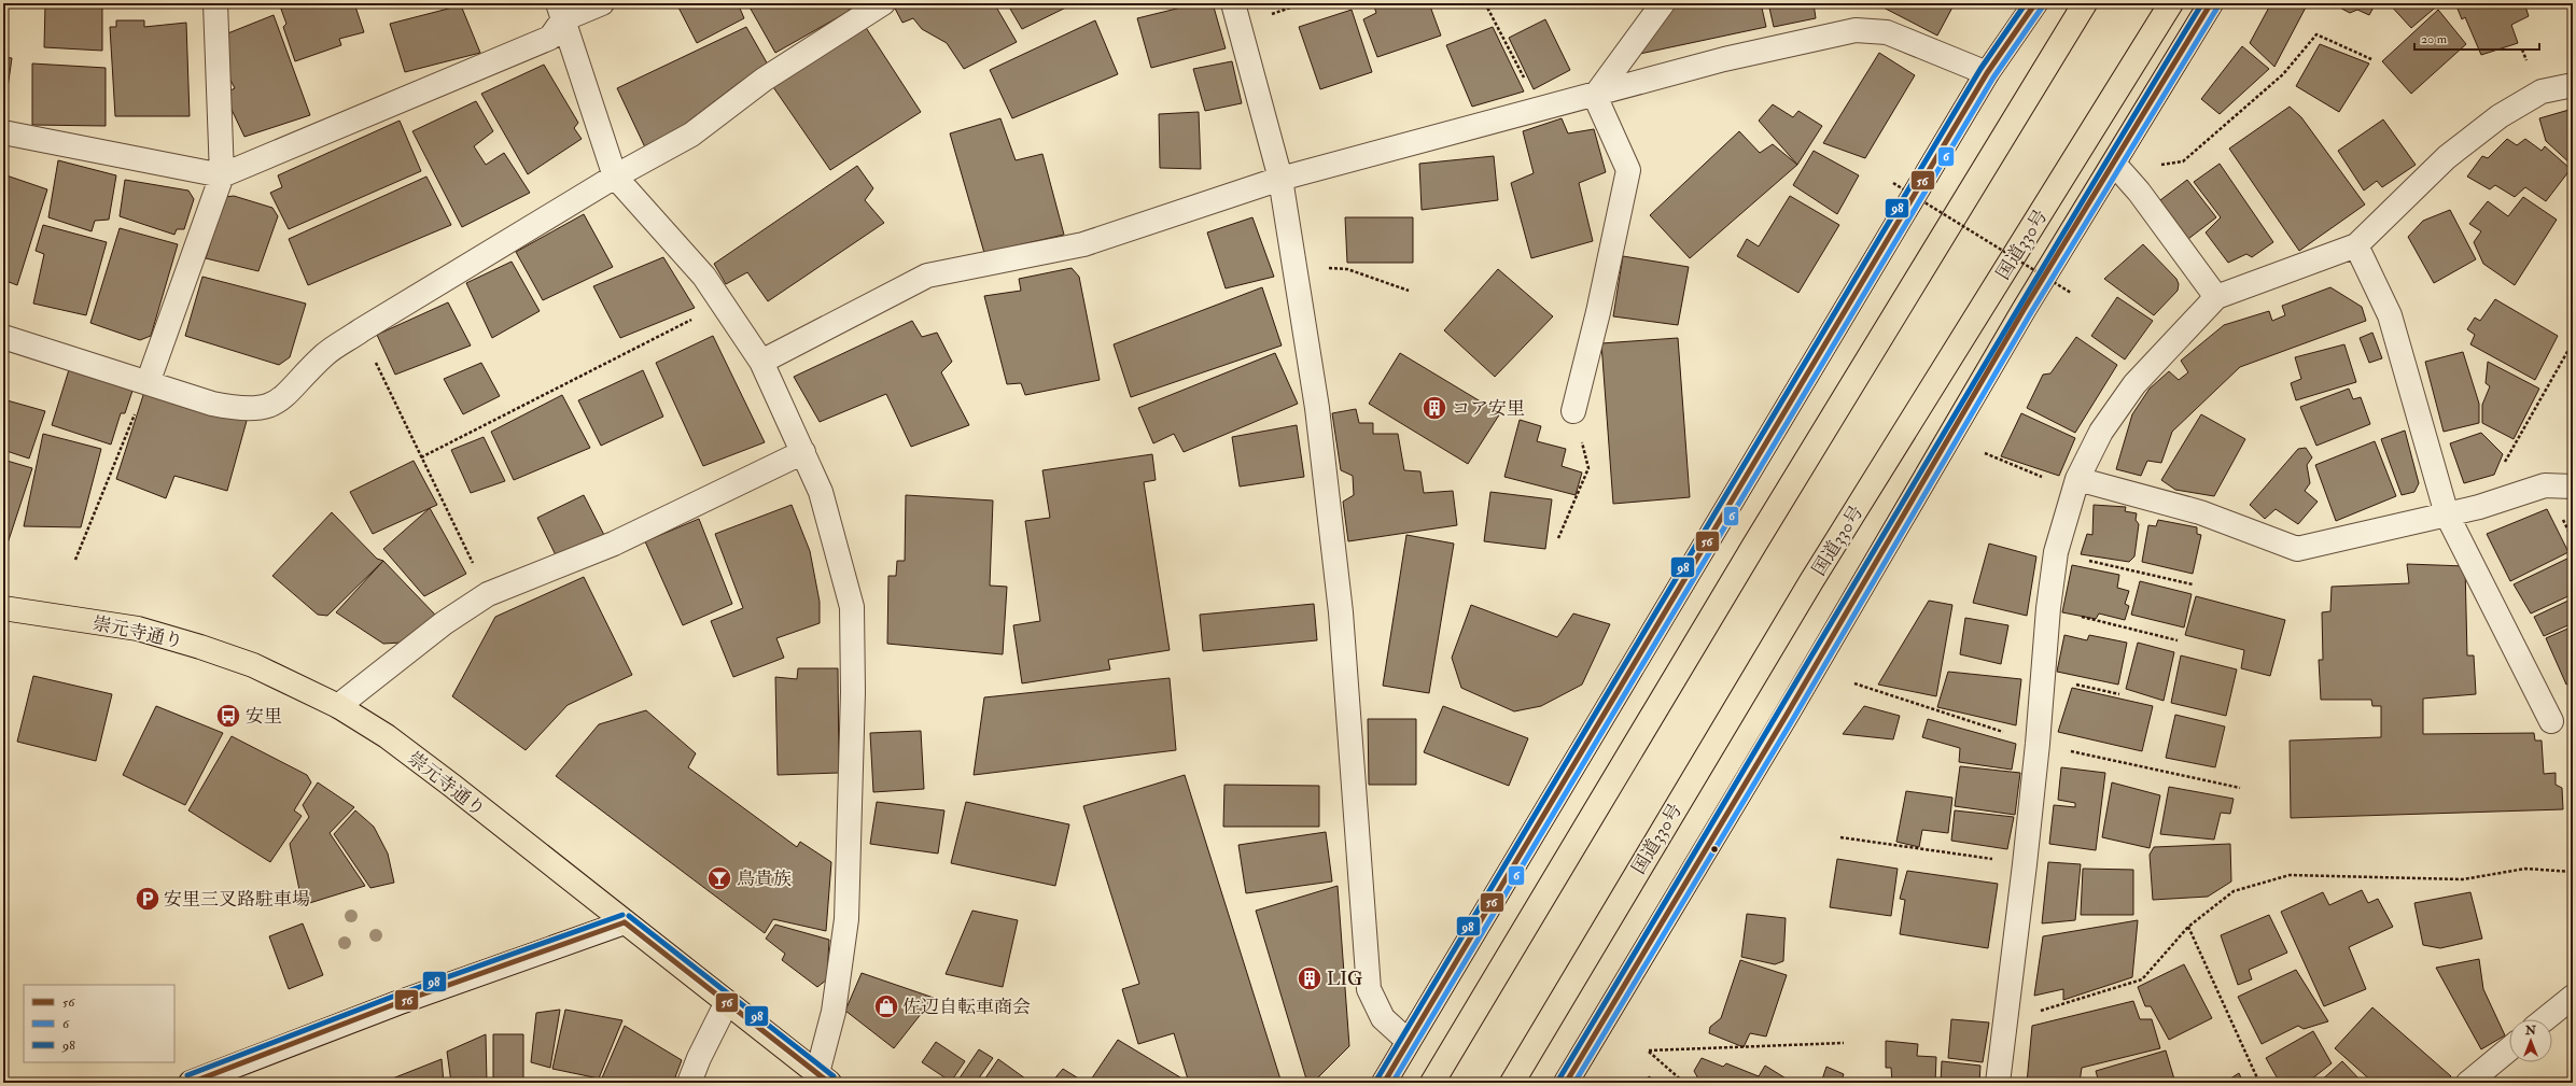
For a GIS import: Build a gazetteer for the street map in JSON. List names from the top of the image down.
{
  "streets": {
    "main road": ["国道330号", "崇元寺通り"]
  },
  "places": {
    "building": ["コア安里", "LIG"],
    "bus stop": ["安里"],
    "bar": ["鳥貴族"],
    "parking": ["安里三叉路駐車場"],
    "shop": ["佐辺自転車商会"]
  },
  "lines": ["transit line 56", "transit line 98", "transit line 6"],
  "legend": ["56", "6", "98"],
  "scale_bar": "20 m",
  "north": "top"
}
